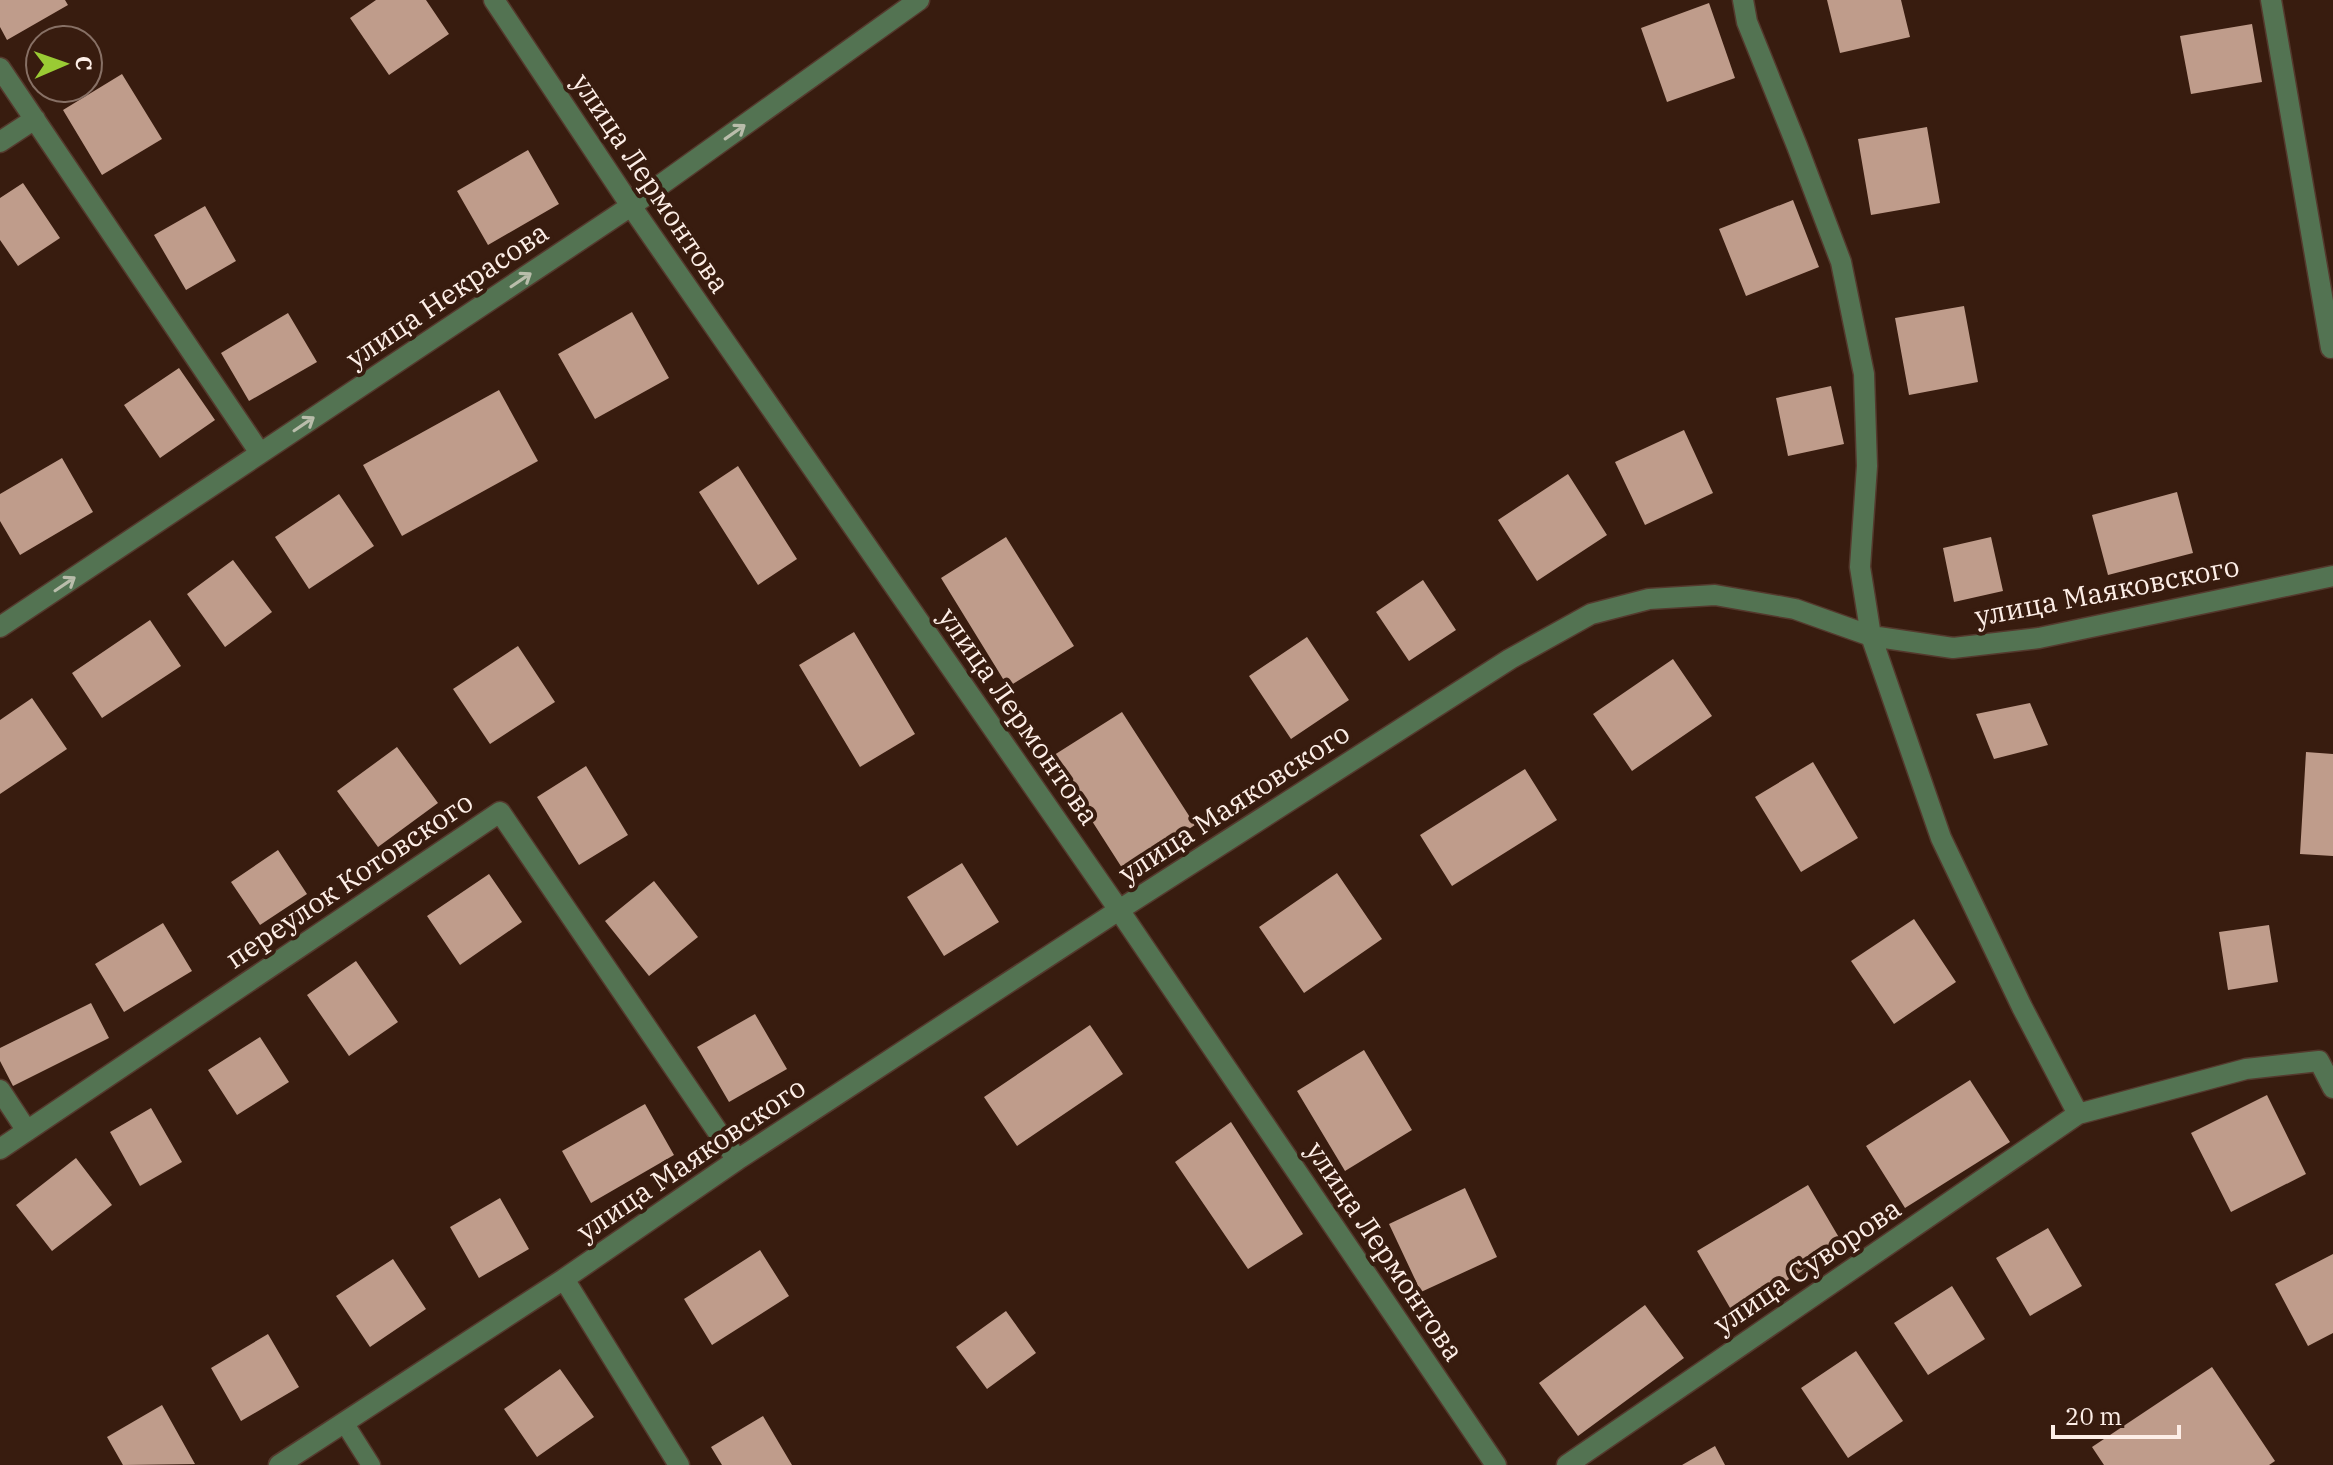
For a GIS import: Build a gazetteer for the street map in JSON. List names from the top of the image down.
{
  "streets": {
    "street": [
      "улица Лермонтова",
      "улица Некрасова",
      "улица Маяковского",
      "переулок Котовского",
      "улица Суворова"
    ]
  },
  "crossings": [
    ["улица Лермонтова", "улица Некрасова"],
    ["улица Лермонтова", "улица Маяковского"],
    ["улица Маяковского", "переулок Котовского"]
  ],
  "one_way": ["улица Некрасова"],
  "scale_bar": "20 m",
  "north": "right"
}
